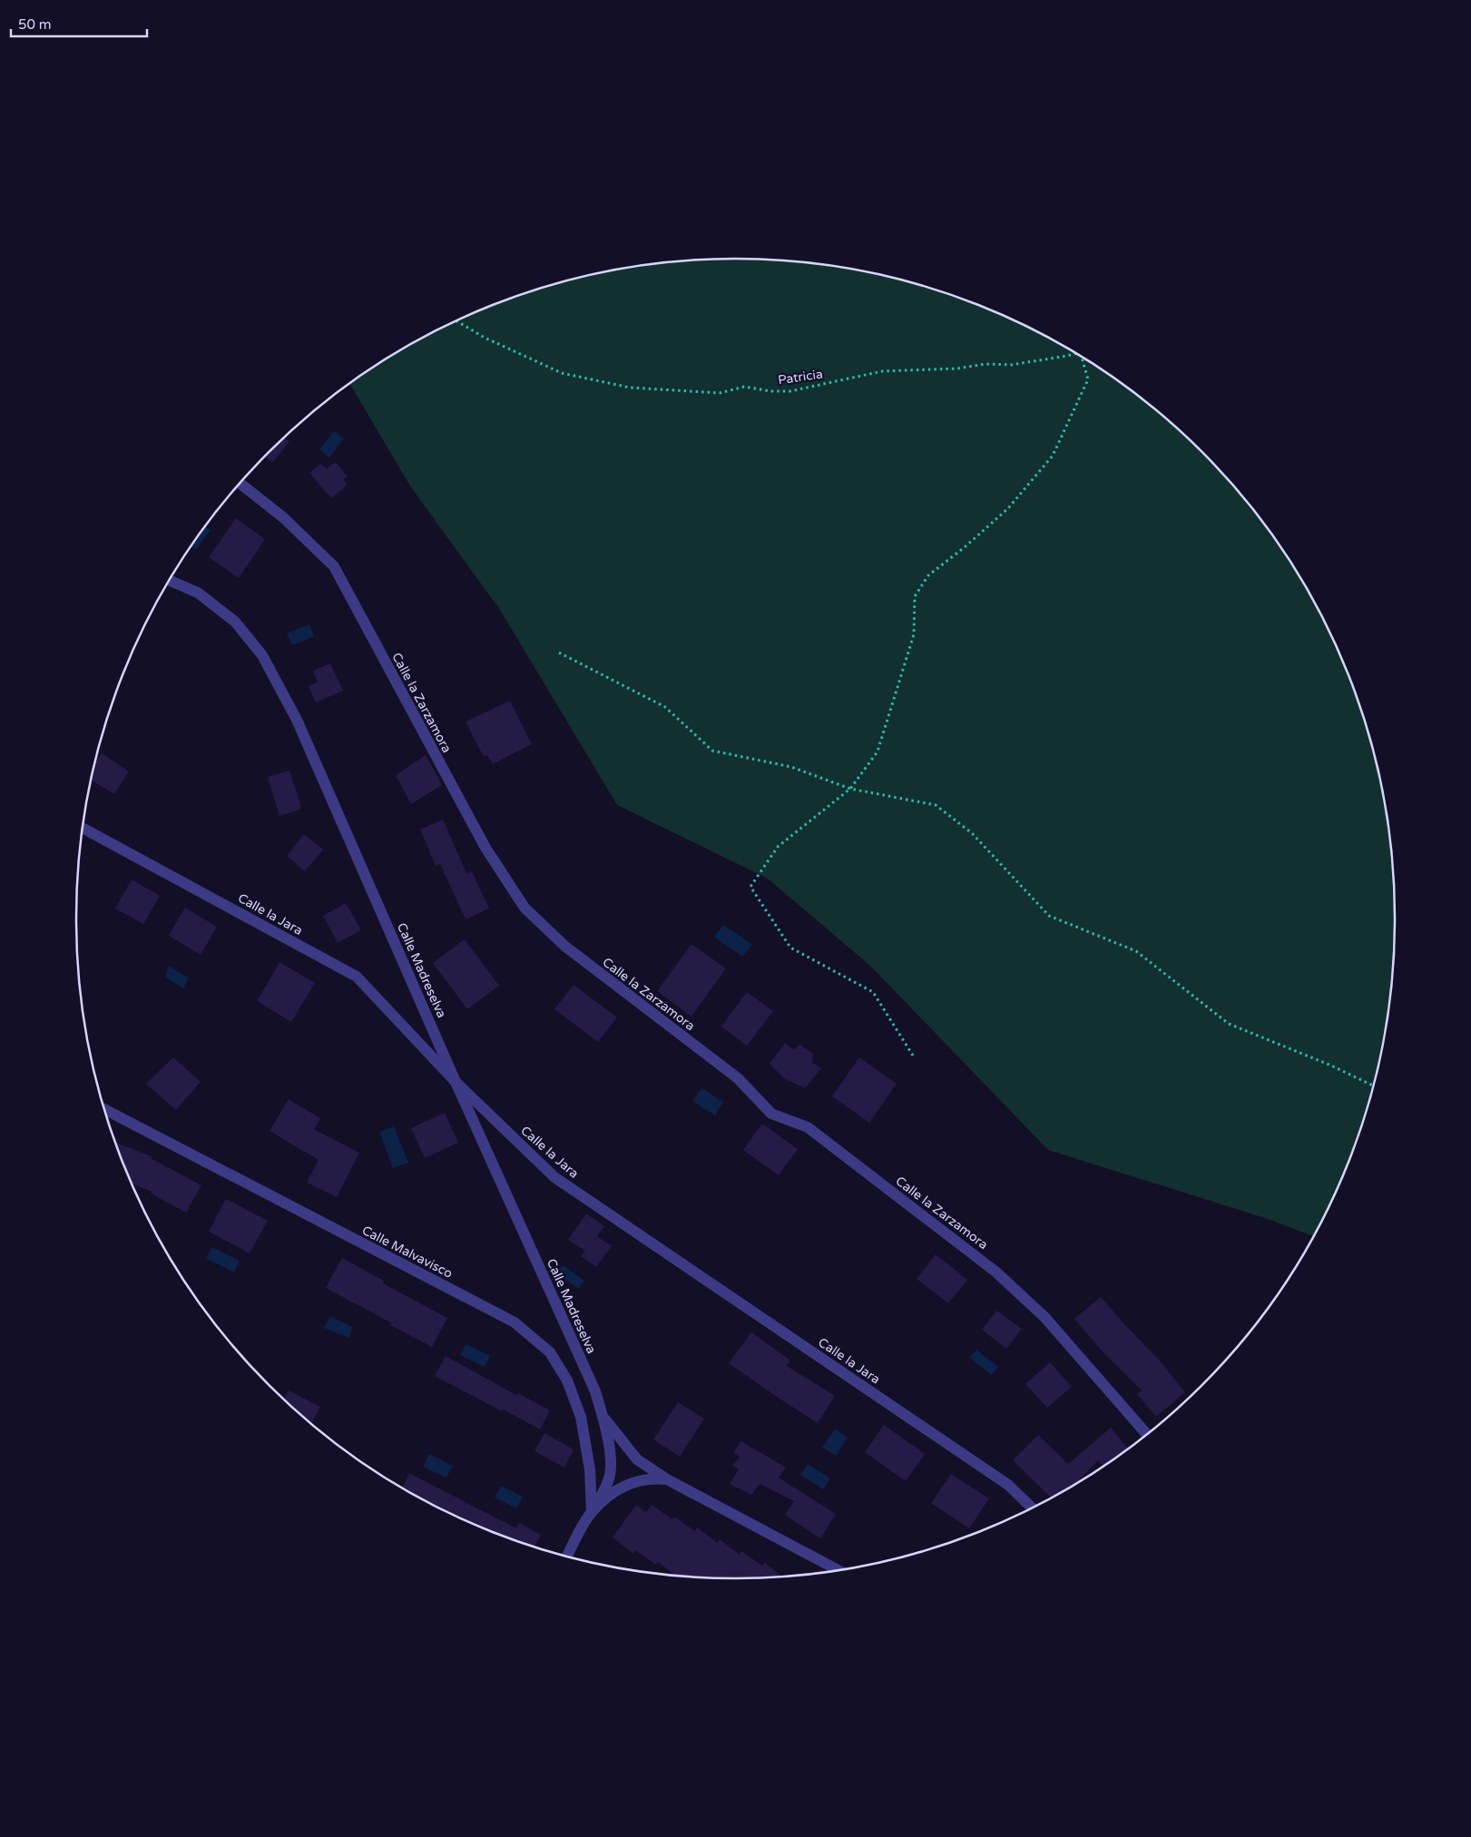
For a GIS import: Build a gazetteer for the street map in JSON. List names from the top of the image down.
{
  "streets": {
    "street": [
      "Calle la Zarzamora",
      "Calle la Jara",
      "Calle Madreselva",
      "Calle Malvavisco"
    ],
    "path": ["Patricia"]
  },
  "crossings": [
    ["Calle la Jara", "Calle Madreselva"],
    ["Calle Madreselva", "Calle Malvavisco"]
  ],
  "scale_bar": "50 m"
}
